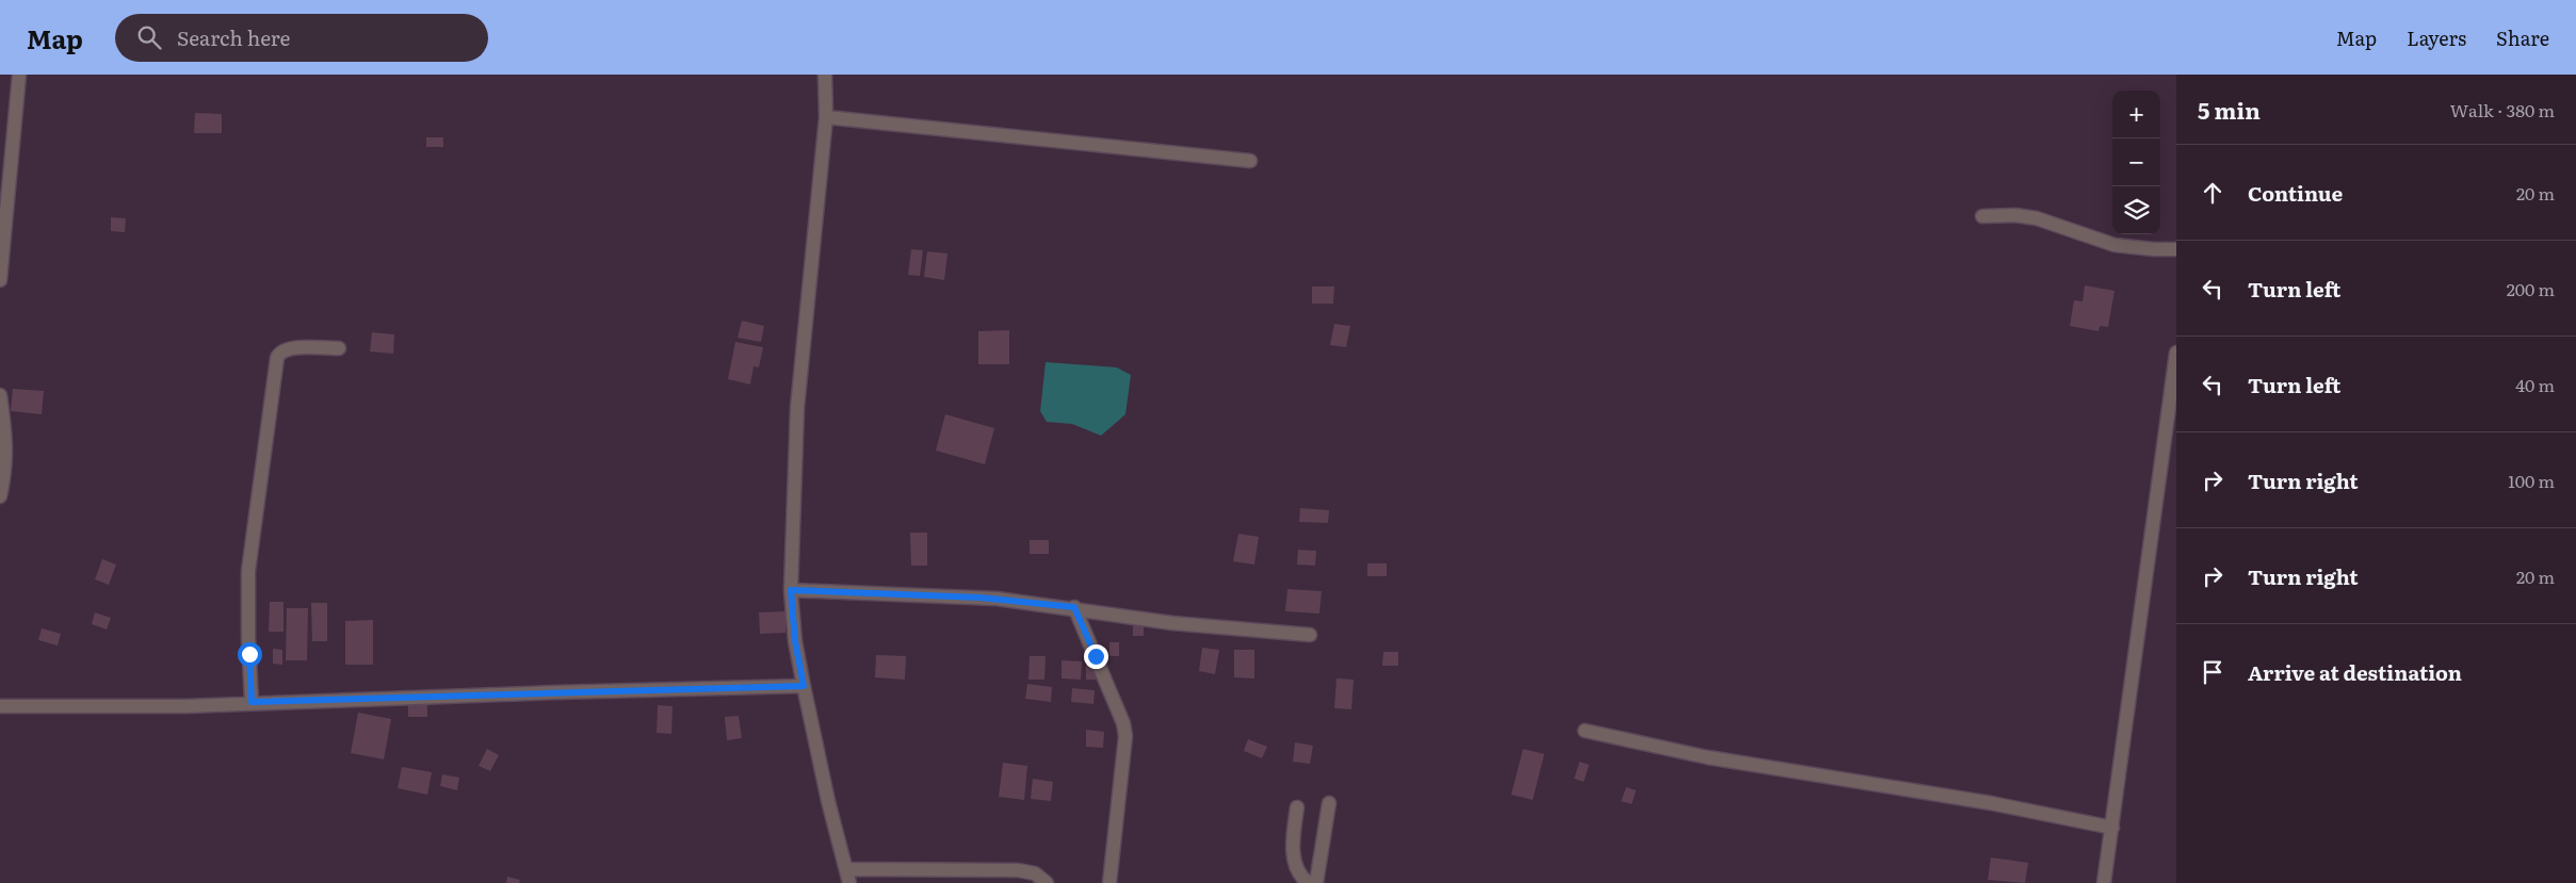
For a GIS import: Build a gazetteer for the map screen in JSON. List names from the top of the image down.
{
  "page": {
    "header": "Map",
    "search": "Search here",
    "nav": ["Map", "Layers", "Share"],
    "heading": ["5 min", "Walk · 380 m"],
    "map_buttons": ["+", "−"],
    "list": [
      ["Continue", "20 m"],
      ["Turn left", "200 m"],
      ["Turn left", "40 m"],
      ["Turn right", "100 m"],
      ["Turn right", "20 m"],
      "Arrive at destination"
    ]
  }
}
